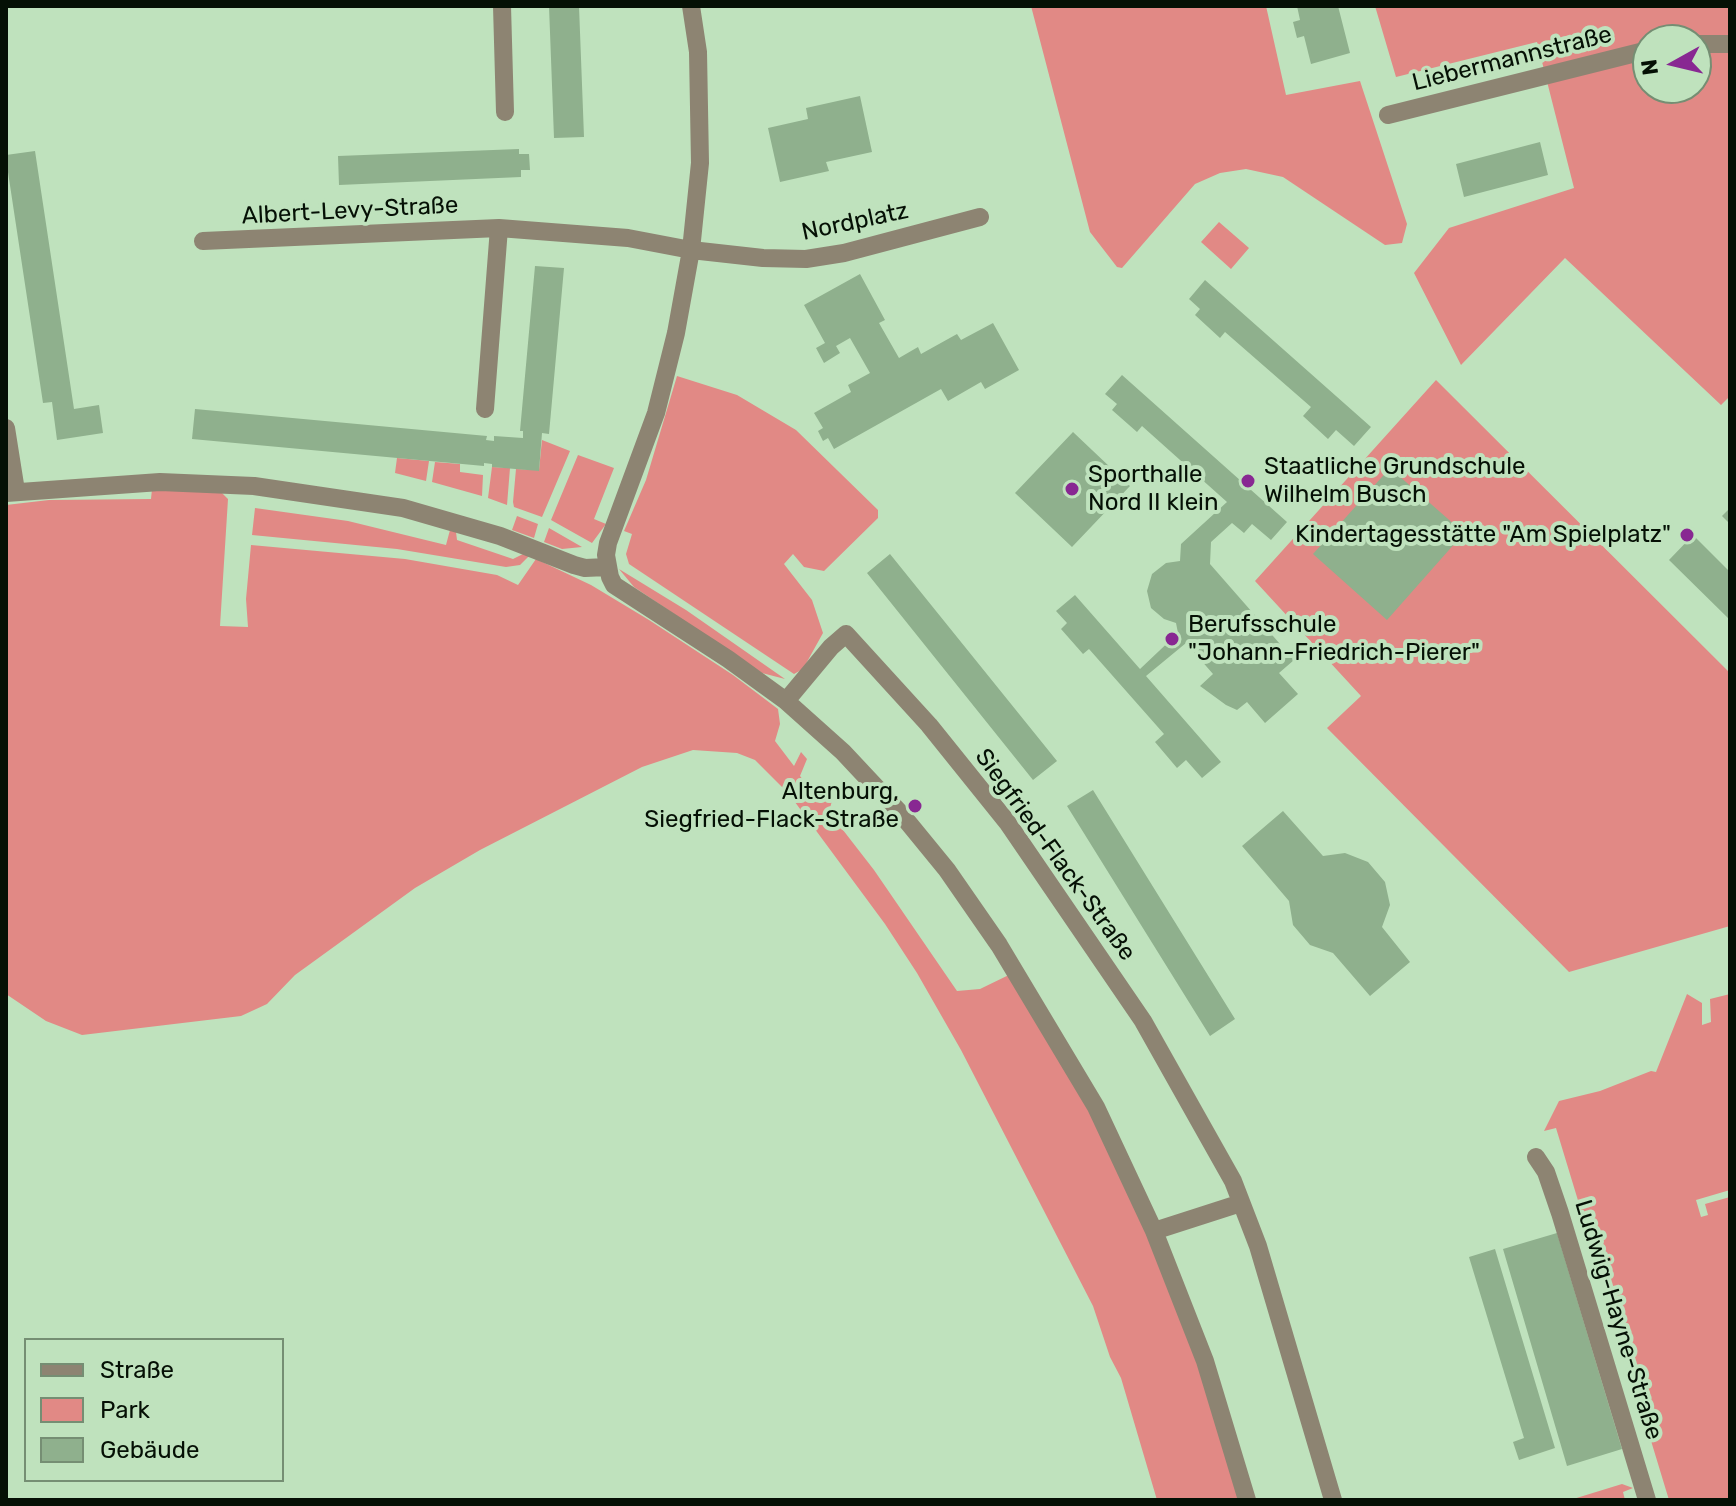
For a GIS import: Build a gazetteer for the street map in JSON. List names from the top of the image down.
{
  "streets": {
    "street": [
      "Liebermannstraße",
      "Albert-Levy-Straße",
      "Nordplatz",
      "Siegfried-Flack-Straße",
      "Ludwig-Hayne-Straße"
    ]
  },
  "crossings": [
    ["Albert-Levy-Straße", "Nordplatz"]
  ],
  "places": [
    "Staatliche Grundschule Wilhelm Busch",
    "Sporthalle Nord II klein",
    "Kindertagesstätte \"Am Spielplatz\"",
    "Berufsschule \"Johann-Friedrich-Pierer\"",
    "Altenburg, Siegfried-Flack-Straße"
  ],
  "legend": ["Straße", "Park", "Gebäude"],
  "north": "left"
}
